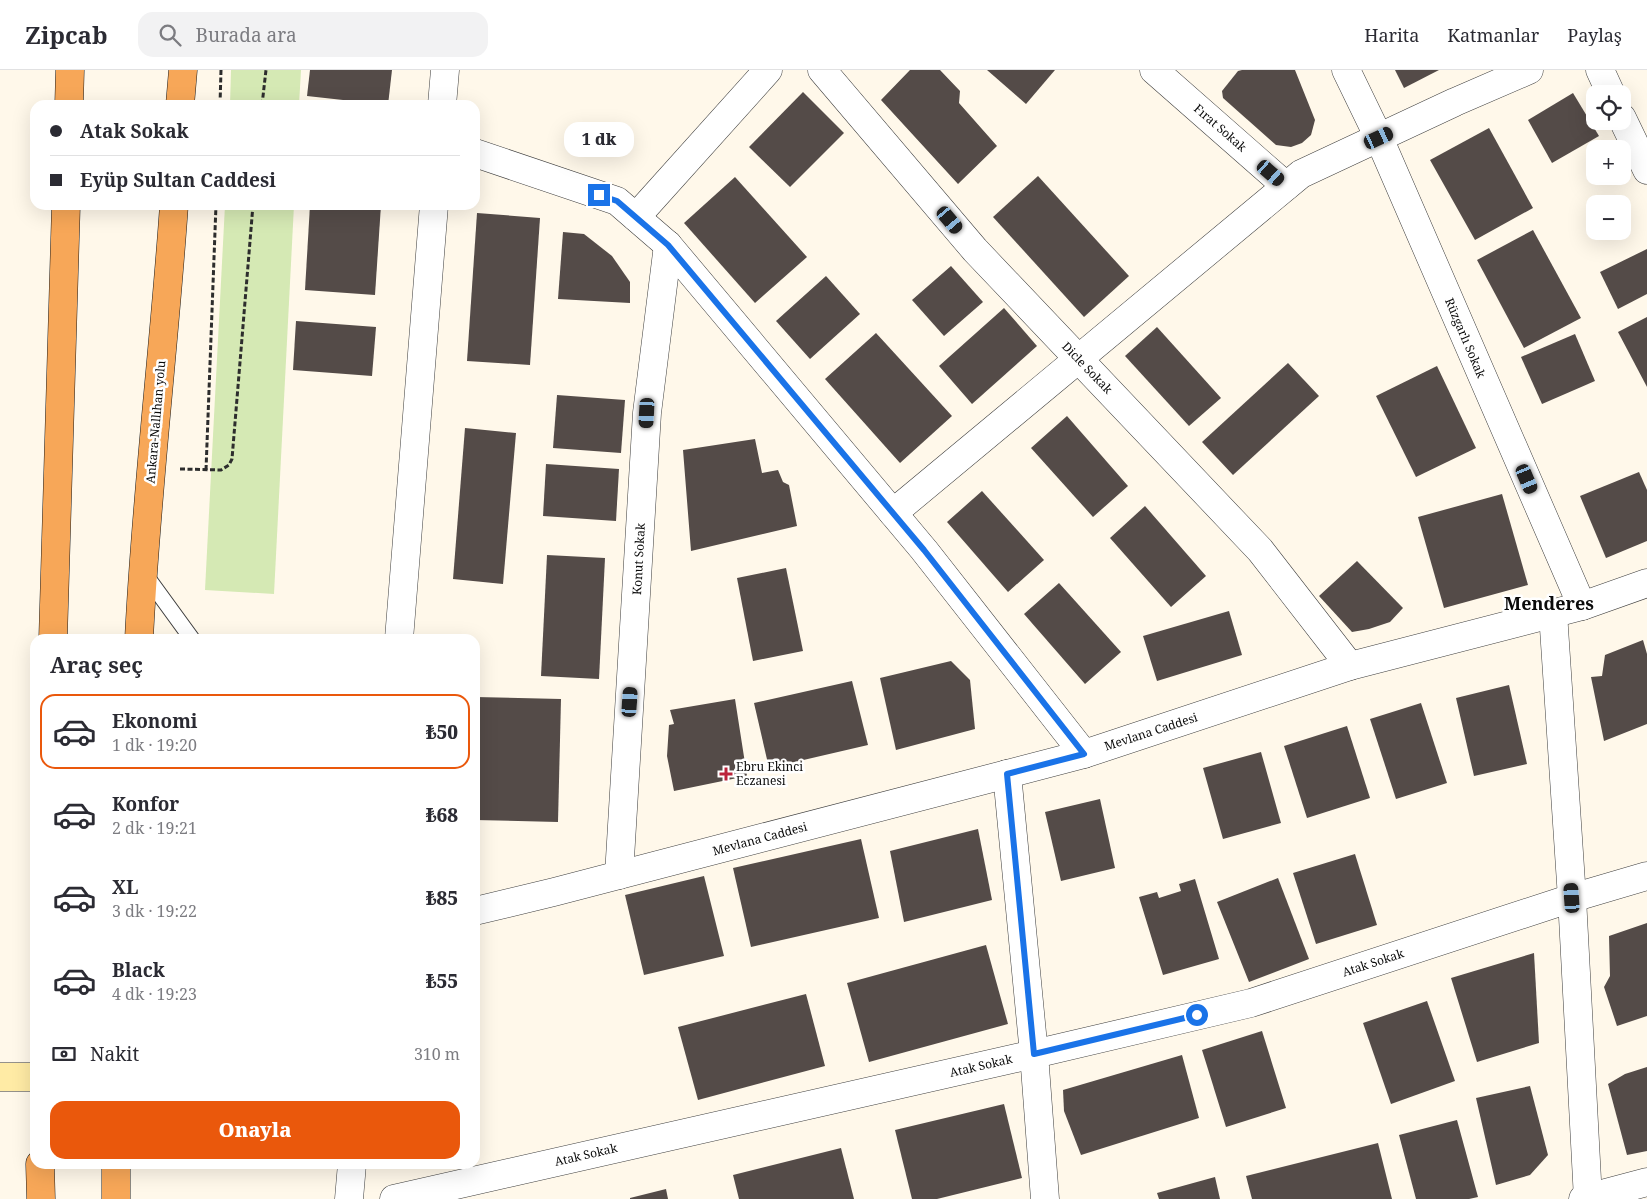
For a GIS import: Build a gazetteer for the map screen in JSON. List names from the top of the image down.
{
  "streets": {
    "highway": ["Ankara-Nallıhan yolu"],
    "street": [
      "Fırat Sokak",
      "Rüzgarlı Sokak",
      "Dicle Sokak",
      "Konut Sokak",
      "Mevlana Caddesi",
      "Atak Sokak"
    ]
  },
  "crossings": [
    ["Rüzgarlı Sokak", "Mevlana Caddesi"],
    ["Dicle Sokak", "Mevlana Caddesi"],
    ["Konut Sokak", "Mevlana Caddesi"]
  ],
  "districts": ["Menderes"],
  "places": {
    "health": ["Ebru Ekinci Eczanesi"]
  },
  "page": {
    "header": "Zipcab",
    "search": "Burada ara",
    "nav": ["Harita", "Katmanlar", "Paylaş"],
    "map_buttons": ["+", "−"],
    "banner": ["Atak Sokak", "Eyüp Sultan Caddesi"],
    "bubble": "1 dk",
    "heading": "Araç seç",
    "list": [
      {
        "name": "Ekonomi",
        "note": "1 dk · 19:20",
        "value": "₺50"
      },
      {
        "name": "Konfor",
        "note": "2 dk · 19:21",
        "value": "₺68"
      },
      {
        "name": "XL",
        "note": "3 dk · 19:22",
        "value": "₺85"
      },
      {
        "name": "Black",
        "note": "4 dk · 19:23",
        "value": "₺55"
      }
    ],
    "pay": ["Nakit", "310 m"],
    "buttons": "Onayla"
  }
}
